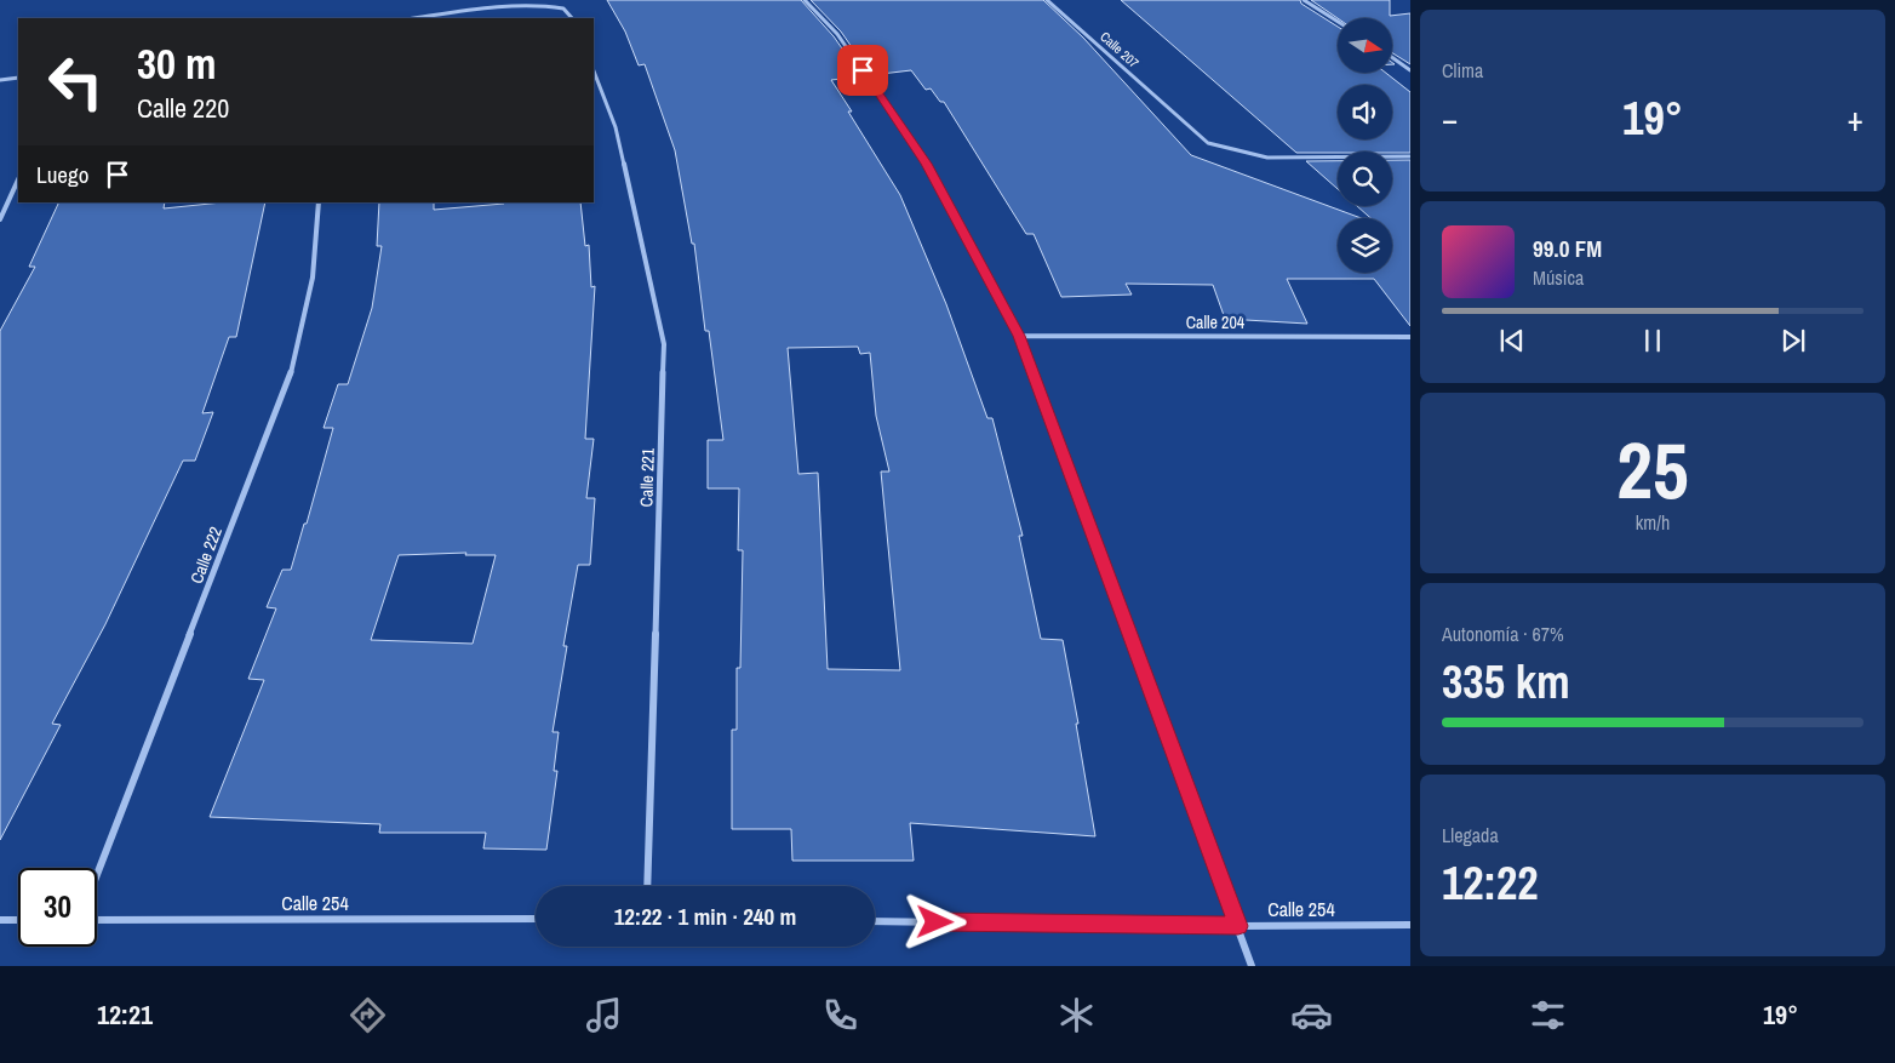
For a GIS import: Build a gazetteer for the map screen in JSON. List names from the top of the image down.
{
  "streets": {
    "street": [
      "Calle 207",
      "Calle 204",
      "Calle 221",
      "Calle 222",
      "Calle 254"
    ]
  },
  "north": "right",
  "page": {
    "tile": [
      "Clima",
      ["25", "km/h"],
      ["Autonomía · 67%", "335 km"],
      ["Llegada", "12:22"]
    ],
    "turn": ["30 m", "Calle 220"],
    "heat": ["−", "19°", "+"],
    "then": "Luego",
    "song": ["99.0 FM", "Música"],
    "limit": "30",
    "trip": "12:22 · 1 min · 240 m",
    "tabs": ["12:21", "19°"]
  }
}
